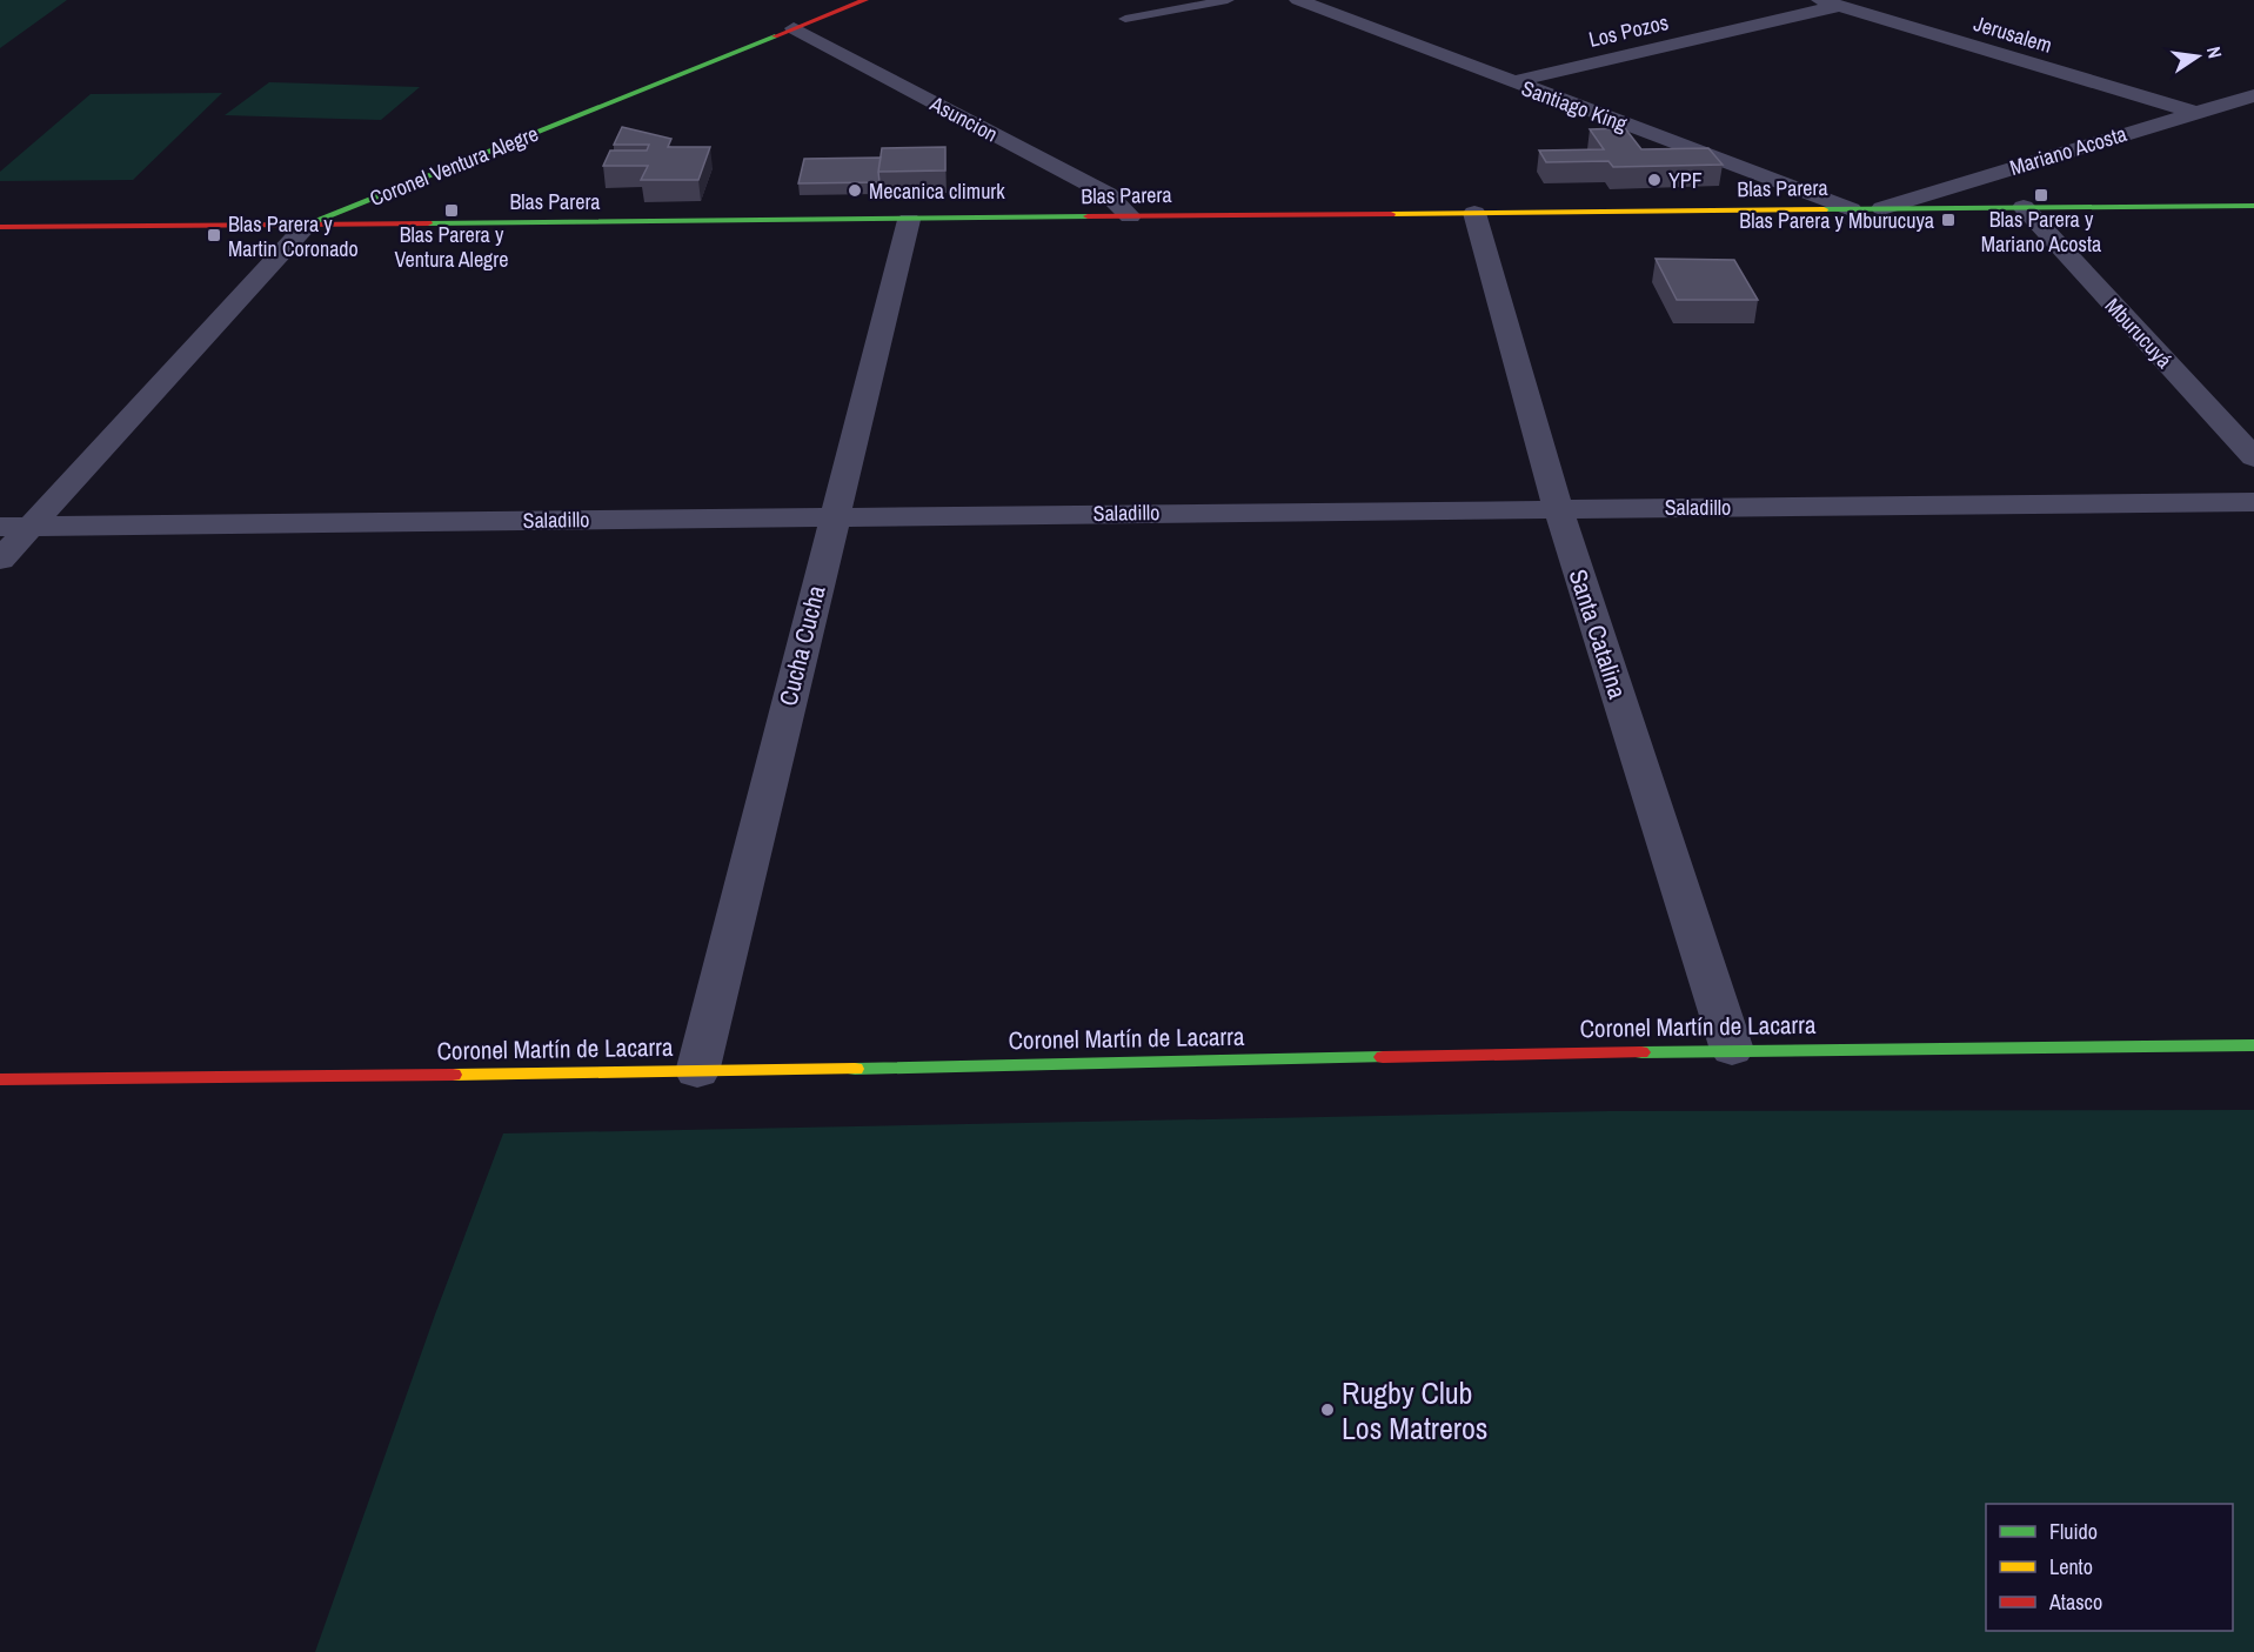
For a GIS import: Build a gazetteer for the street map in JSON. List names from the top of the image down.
{
  "streets": {
    "main road": ["Coronel Ventura Alegre", "Blas Parera", "Coronel Martín de Lacarra"],
    "street": [
      "Los Pozos",
      "Jerusalem",
      "Santiago King",
      "Asuncion",
      "Mariano Acosta",
      "Mburucuyá",
      "Saladillo",
      "Santa Catalina",
      "Cucha Cucha"
    ]
  },
  "crossings": [
    ["Los Pozos", "Jerusalem"],
    ["Los Pozos", "Santiago King"],
    ["Jerusalem", "Mariano Acosta"],
    ["Santiago King", "Blas Parera"],
    ["Asuncion", "Coronel Ventura Alegre"],
    ["Asuncion", "Blas Parera"],
    ["Mariano Acosta", "Blas Parera"],
    ["Coronel Ventura Alegre", "Blas Parera"],
    ["Coronel Ventura Alegre", "Saladillo"],
    ["Blas Parera", "Mburucuyá"],
    ["Blas Parera", "Santa Catalina"],
    ["Blas Parera", "Cucha Cucha"],
    ["Saladillo", "Santa Catalina"],
    ["Saladillo", "Cucha Cucha"],
    ["Santa Catalina", "Coronel Martín de Lacarra"],
    ["Cucha Cucha", "Coronel Martín de Lacarra"]
  ],
  "places": {
    "other": ["YPF", "Mecanica climurk", "Rugby Club Los Matreros"],
    "transit": [
      "Blas Parera y Mariano Acosta",
      "Blas Parera y Ventura Alegre",
      "Blas Parera y Mburucuya",
      "Blas Parera y Martin Coronado"
    ]
  },
  "legend": ["Fluido", "Lento", "Atasco"],
  "north": "right"
}
